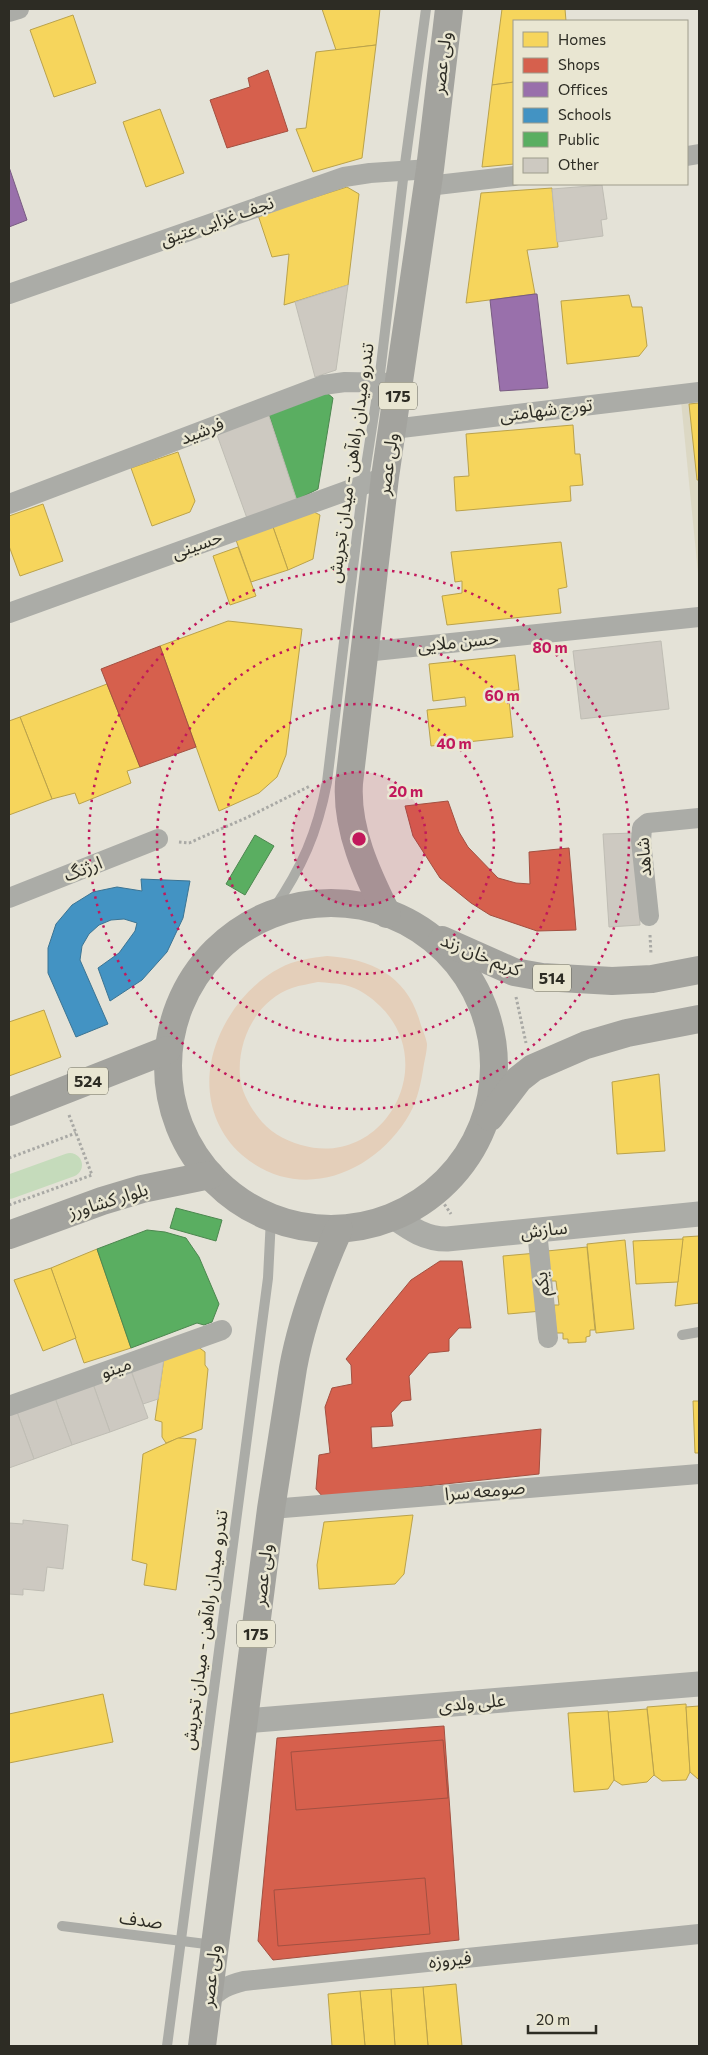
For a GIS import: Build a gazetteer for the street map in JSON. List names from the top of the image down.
{
  "streets": {
    "main road": [
      "ولی عصر",
      "175",
      "کریم خان زند",
      "514",
      "524",
      "بلوار کشاورز"
    ],
    "street": [
      "نجف غزایی عتیق",
      "تورج شهامتی",
      "فرشید",
      "حسینی",
      "حسن ملایی",
      "شاهد",
      "ارژنگ",
      "سازش",
      "یکم",
      "مینو",
      "صومعه سرا",
      "علی ولدی",
      "فیروزه"
    ],
    "lane": ["تندرو میدان راه‌آهن - میدان تجریش", "صدف"]
  },
  "crossings": [
    ["ولی عصر", "نجف غزایی عتیق"],
    ["ولی عصر", "تورج شهامتی"],
    ["ولی عصر", "فرشید"],
    ["ولی عصر", "تندرو میدان راه‌آهن - میدان تجریش"],
    ["ولی عصر", "حسینی"],
    ["ولی عصر", "حسن ملایی"],
    ["ولی عصر", "صومعه سرا"],
    ["ولی عصر", "علی ولدی"],
    ["ولی عصر", "صدف"],
    ["ولی عصر", "فیروزه"],
    ["فرشید", "تندرو میدان راه‌آهن - میدان تجریش"],
    ["تندرو میدان راه‌آهن - میدان تجریش", "حسینی"],
    ["تندرو میدان راه‌آهن - میدان تجریش", "صدف"],
    ["سازش", "یکم"]
  ],
  "legend": [
    "Homes",
    "Shops",
    "Offices",
    "Schools",
    "Public",
    "Other"
  ],
  "scale_bar": "20 m",
  "rings": [
    "80 m",
    "60 m",
    "40 m",
    "20 m"
  ]
}
